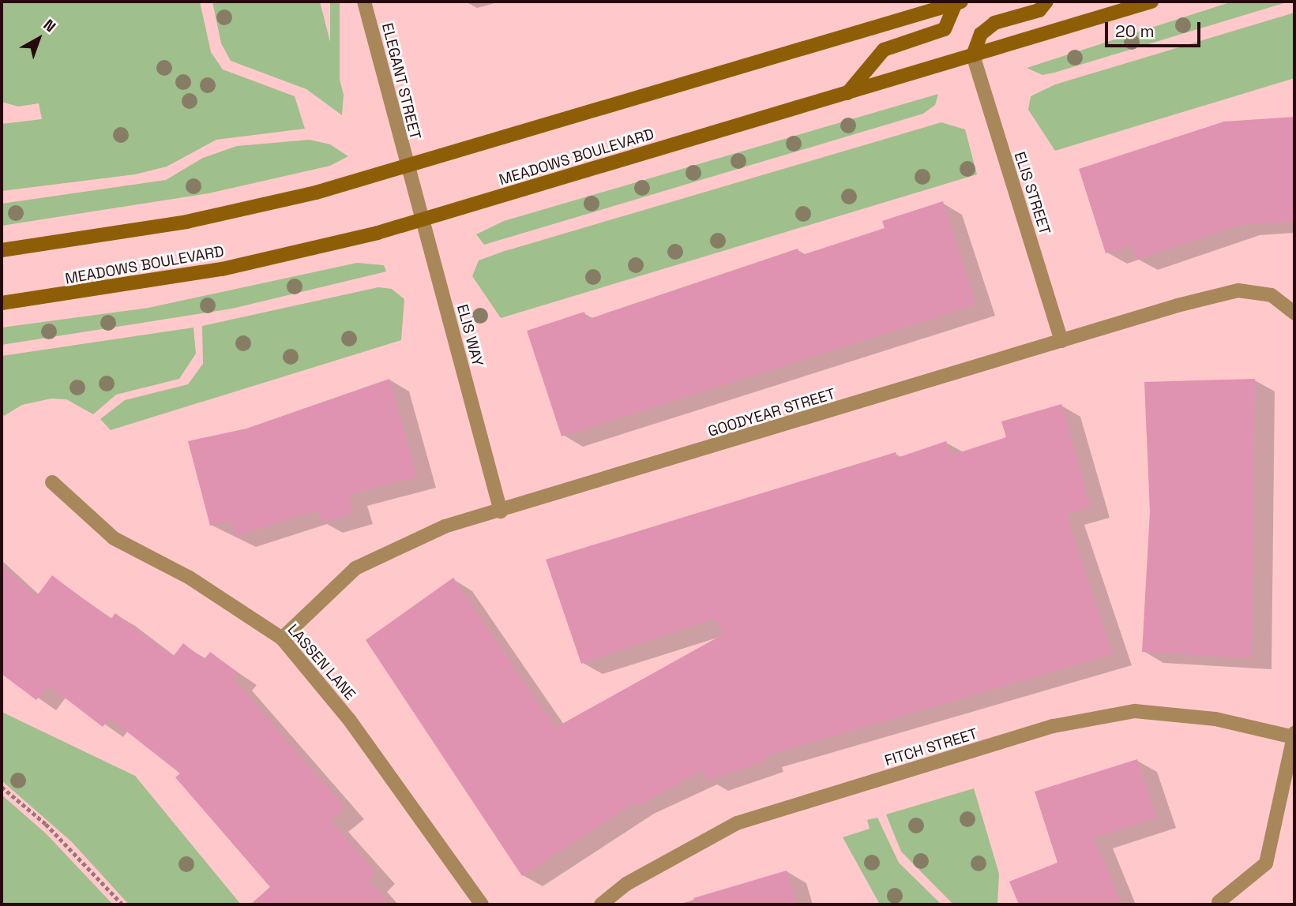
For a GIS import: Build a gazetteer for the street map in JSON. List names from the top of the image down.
{
  "streets": {
    "main road": ["MEADOWS BOULEVARD"],
    "street": [
      "ELEGANT STREET",
      "ELIS STREET",
      "ELIS WAY",
      "GOODYEAR STREET",
      "LASSEN LANE",
      "FITCH STREET"
    ]
  },
  "crossings": [
    ["ELEGANT STREET", "ELIS WAY"],
    ["MEADOWS BOULEVARD", "ELIS STREET"],
    ["MEADOWS BOULEVARD", "ELIS WAY"],
    ["ELIS STREET", "GOODYEAR STREET"],
    ["ELIS WAY", "GOODYEAR STREET"],
    ["GOODYEAR STREET", "LASSEN LANE"]
  ],
  "scale_bar": "20 m",
  "north": "top right"
}
